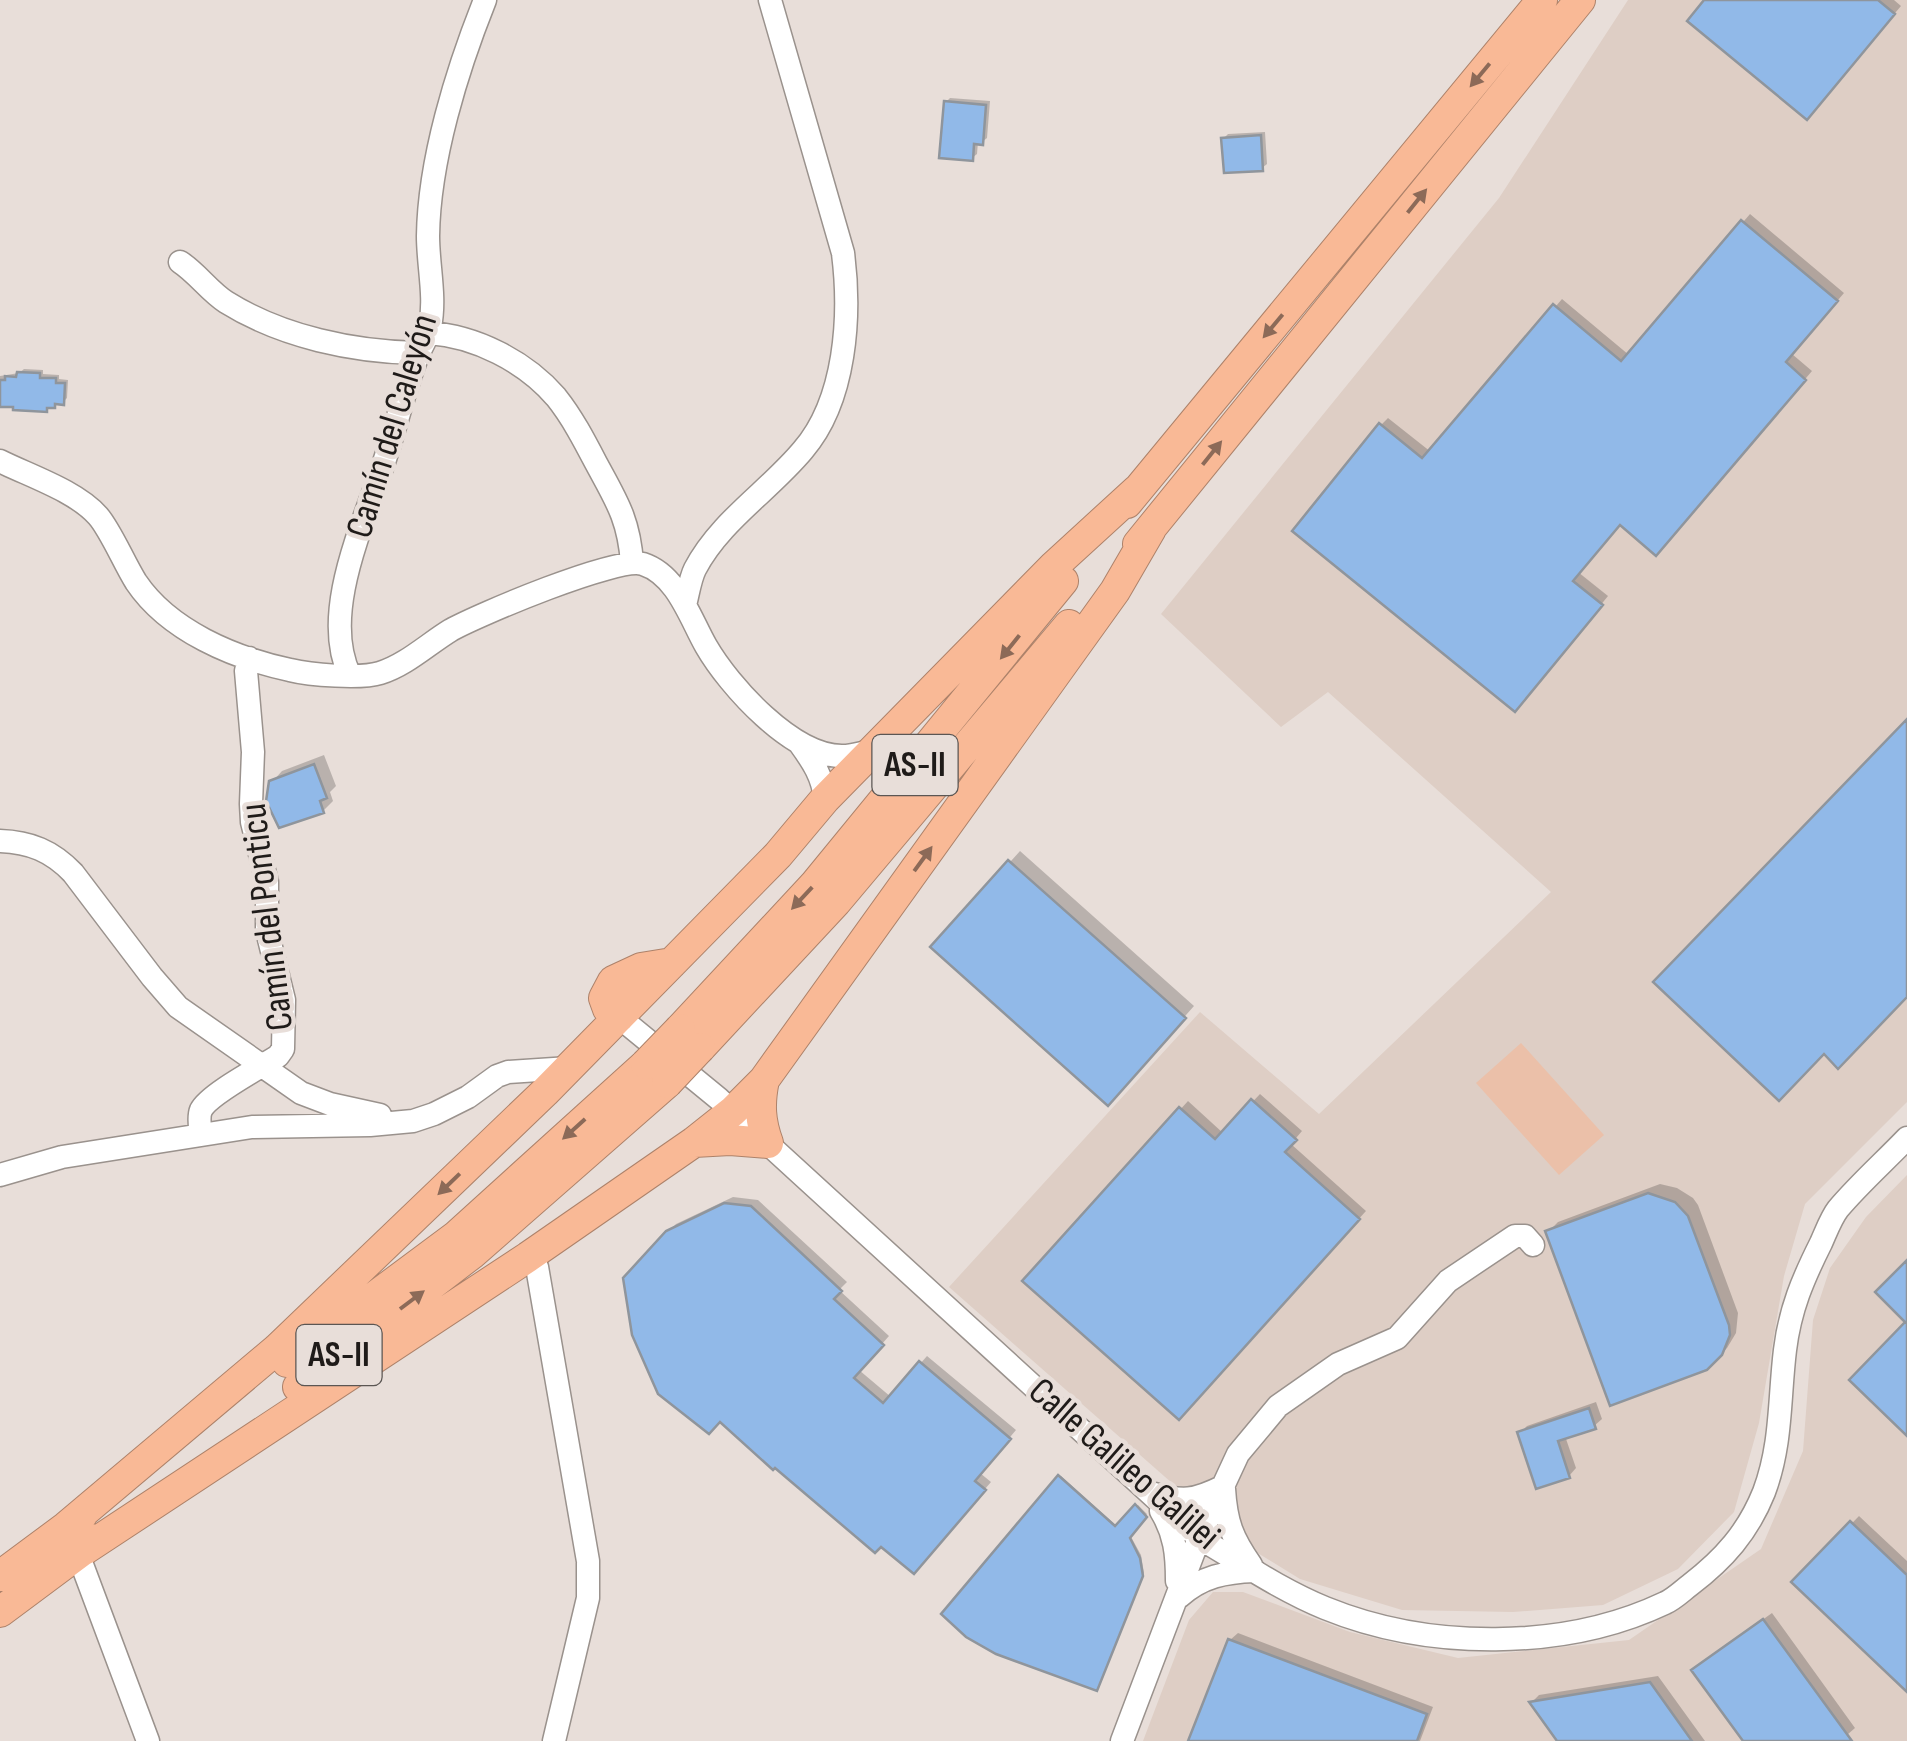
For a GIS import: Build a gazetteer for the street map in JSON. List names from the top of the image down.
{
  "streets": {
    "highway": ["AS-II"],
    "street": ["Camín del Caleyón", "Camín del Ponticu", "Calle Galileo Galilei"]
  }
}
